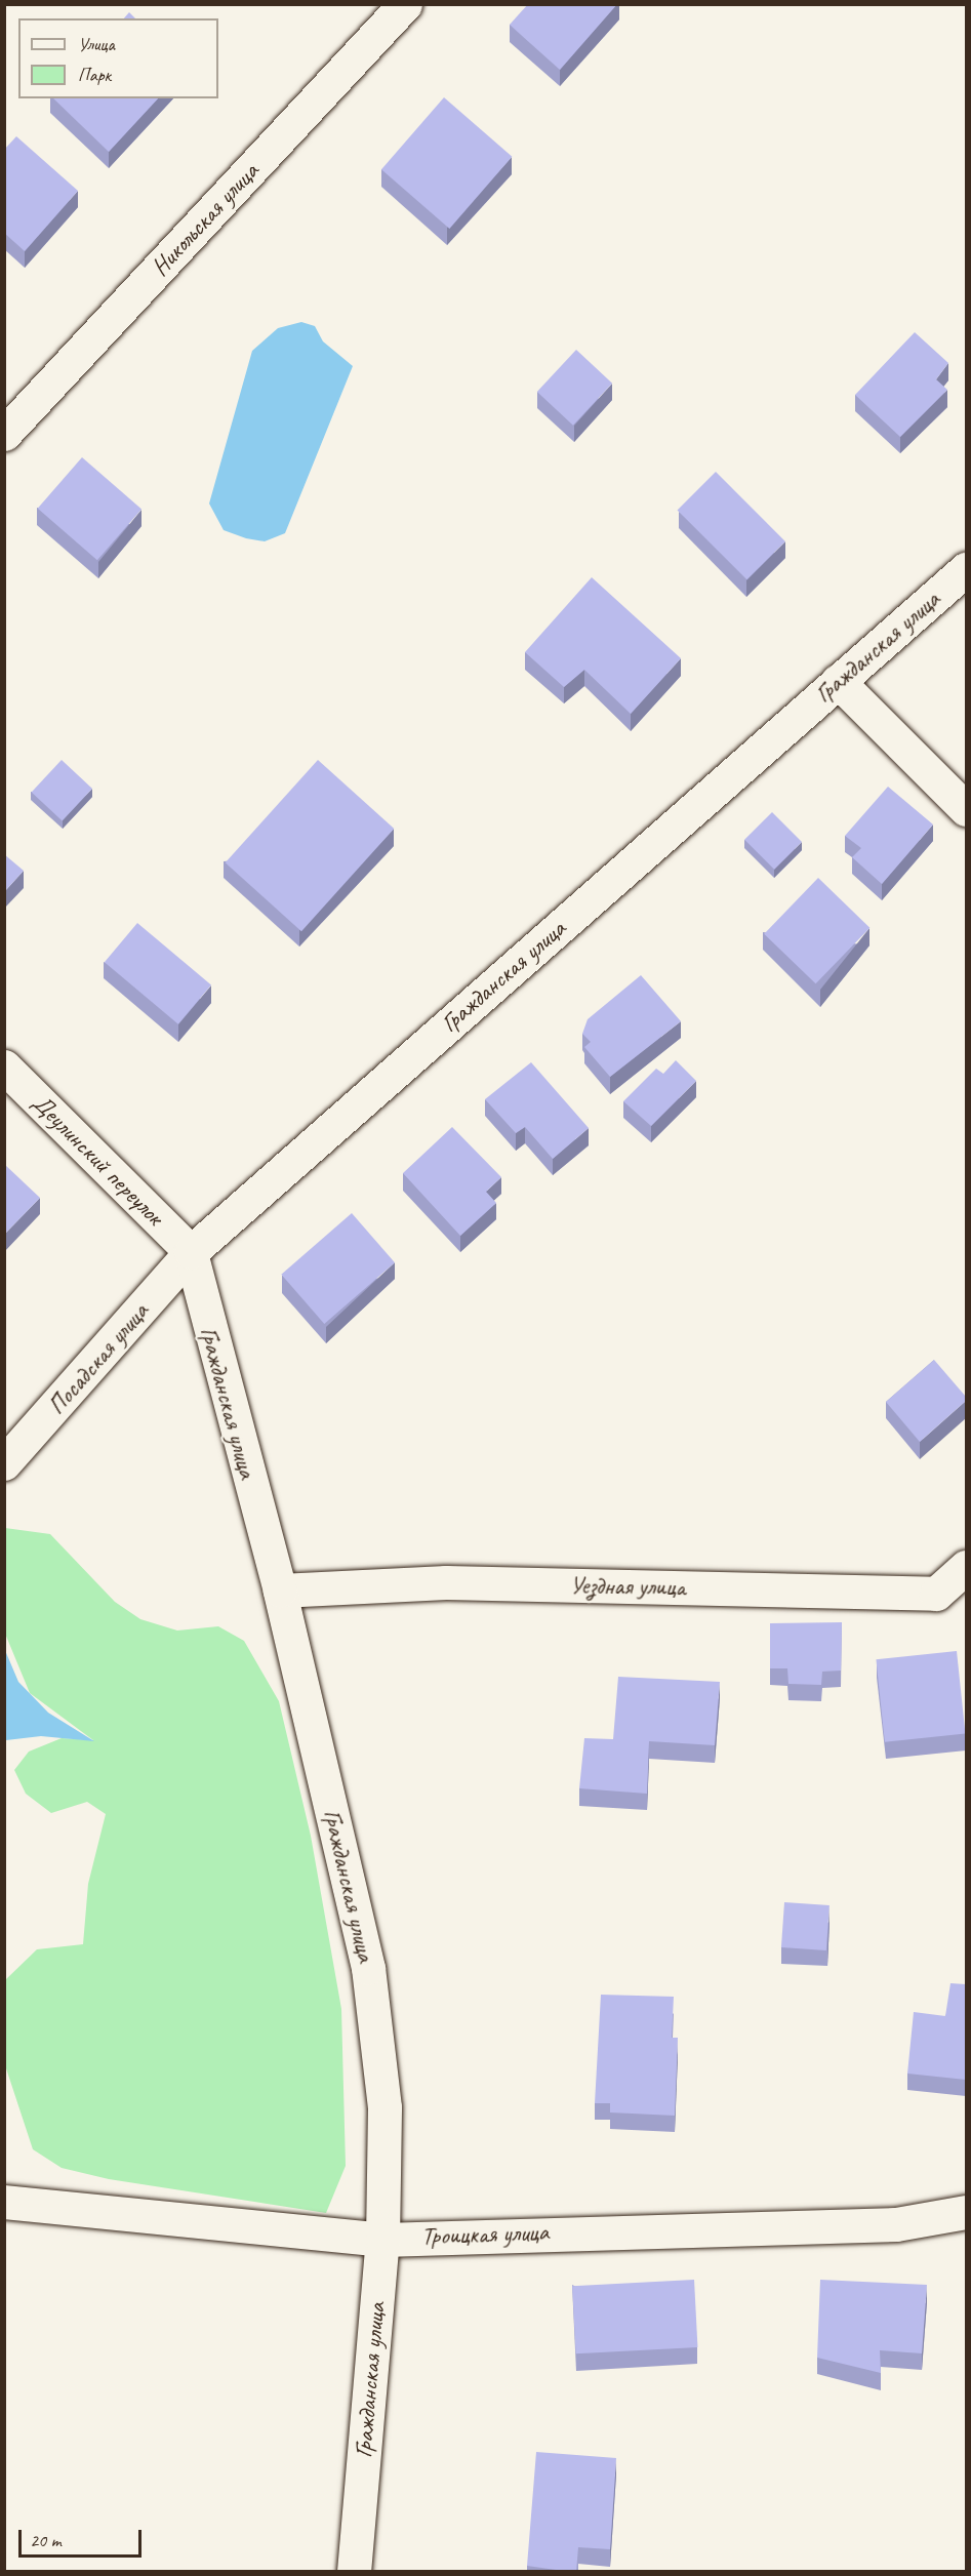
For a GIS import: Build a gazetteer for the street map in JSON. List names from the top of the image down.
{
  "streets": {
    "street": [
      "Никольская улица",
      "Гражданская улица",
      "Деулинский переулок",
      "Посадская улица",
      "Уездная улица",
      "Троицкая улица"
    ]
  },
  "crossings": [
    ["Гражданская улица", "Деулинский переулок"],
    ["Гражданская улица", "Посадская улица"],
    ["Гражданская улица", "Уездная улица"],
    ["Гражданская улица", "Троицкая улица"],
    ["Деулинский переулок", "Посадская улица"]
  ],
  "legend": ["Улица", "Парк"],
  "scale_bar": "20 m"
}
